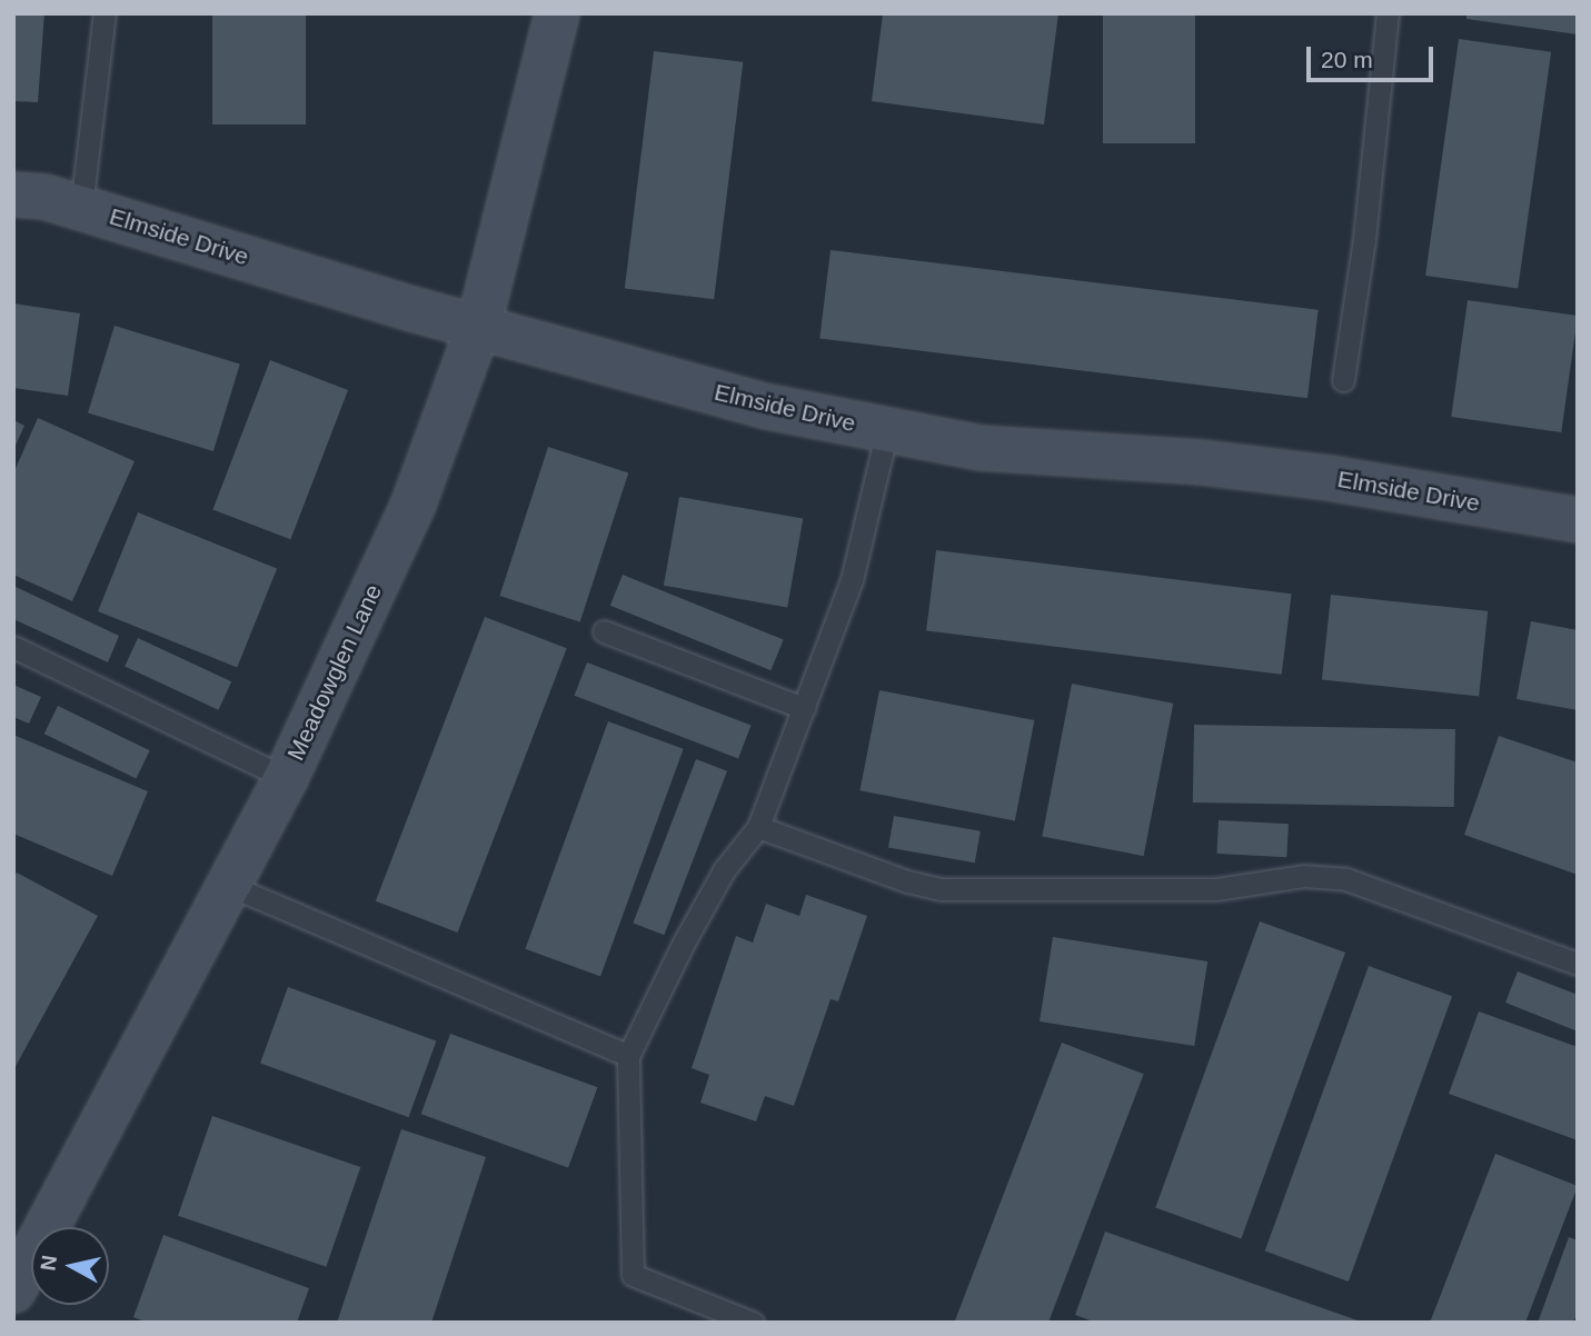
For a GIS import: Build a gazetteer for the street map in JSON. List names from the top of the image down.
{
  "streets": {
    "street": ["Elmside Drive", "Meadowglen Lane"]
  },
  "crossings": [
    ["Elmside Drive", "Meadowglen Lane"]
  ],
  "scale_bar": "20 m",
  "north": "left"
}
